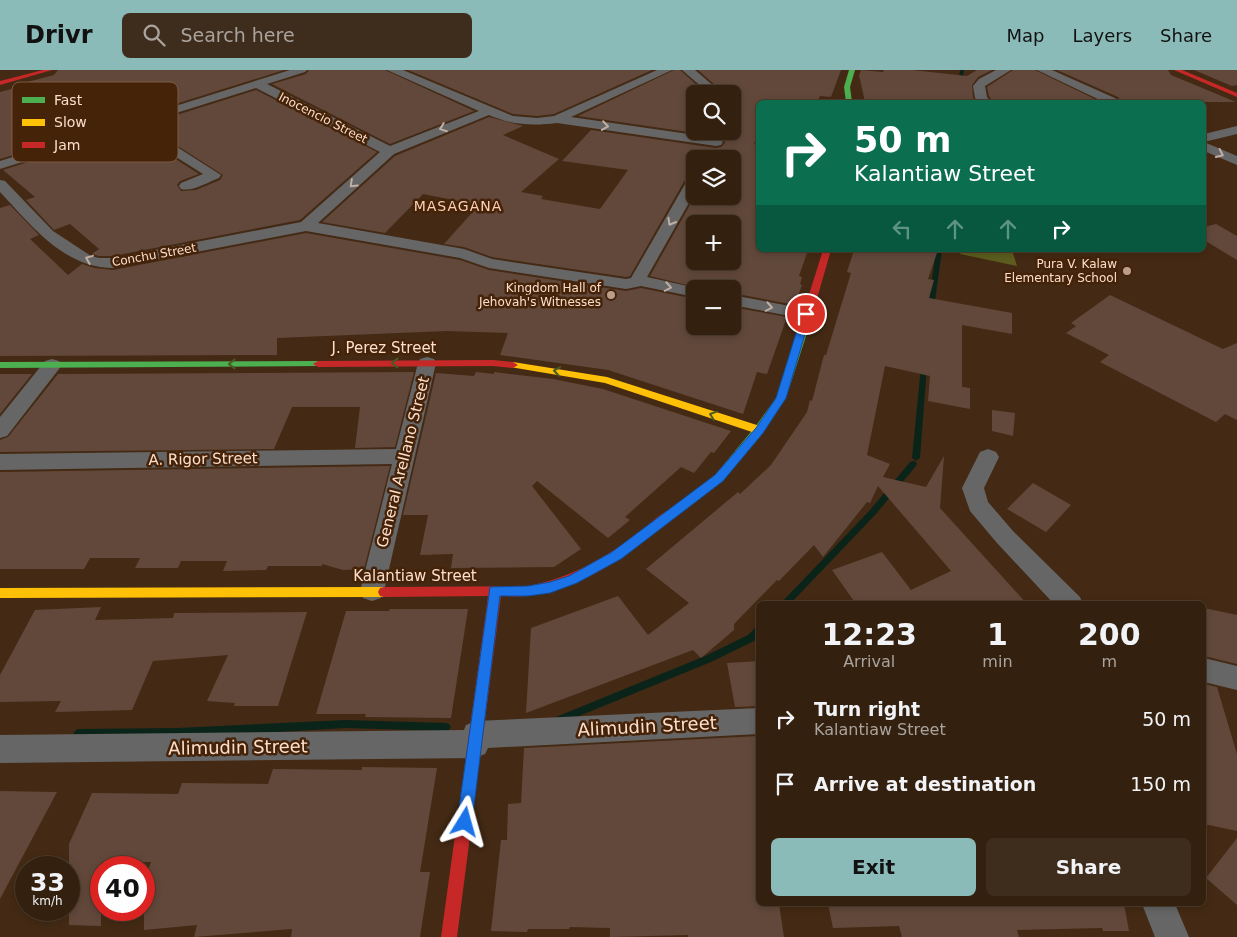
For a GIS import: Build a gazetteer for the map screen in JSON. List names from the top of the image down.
{
  "streets": {
    "street": [
      "Inocencio Street",
      "Conchu Street",
      "J. Perez Street",
      "A. Rigor Street",
      "General Arellano Street",
      "Kalantiaw Street",
      "Alimudin Street"
    ]
  },
  "crossings": [
    ["J. Perez Street", "General Arellano Street"],
    ["J. Perez Street", "Kalantiaw Street"],
    ["A. Rigor Street", "General Arellano Street"],
    ["General Arellano Street", "Kalantiaw Street"]
  ],
  "one_way": ["J. Perez Street"],
  "districts": ["MASAGANA"],
  "places": ["Pura V. Kalaw Elementary School", "Kingdom Hall of Jehovah's Witnesses"],
  "legend": ["Fast", "Slow", "Jam"],
  "page": {
    "header": "Drivr",
    "search": "Search here",
    "nav": ["Map", "Layers", "Share"],
    "map_buttons": ["+", "−"],
    "turn": ["50 m", "Kalantiaw Street"],
    "eta": [
      "12:23",
      "Arrival",
      "1",
      "min",
      "200",
      "m"
    ],
    "list": [
      {
        "name": "Turn right",
        "note": "Kalantiaw Street",
        "value": "50 m"
      },
      {
        "name": "Arrive at destination",
        "value": "150 m"
      }
    ],
    "buttons": ["Exit", "Share"],
    "speed": "33 km/h",
    "limit": "40"
  }
}
